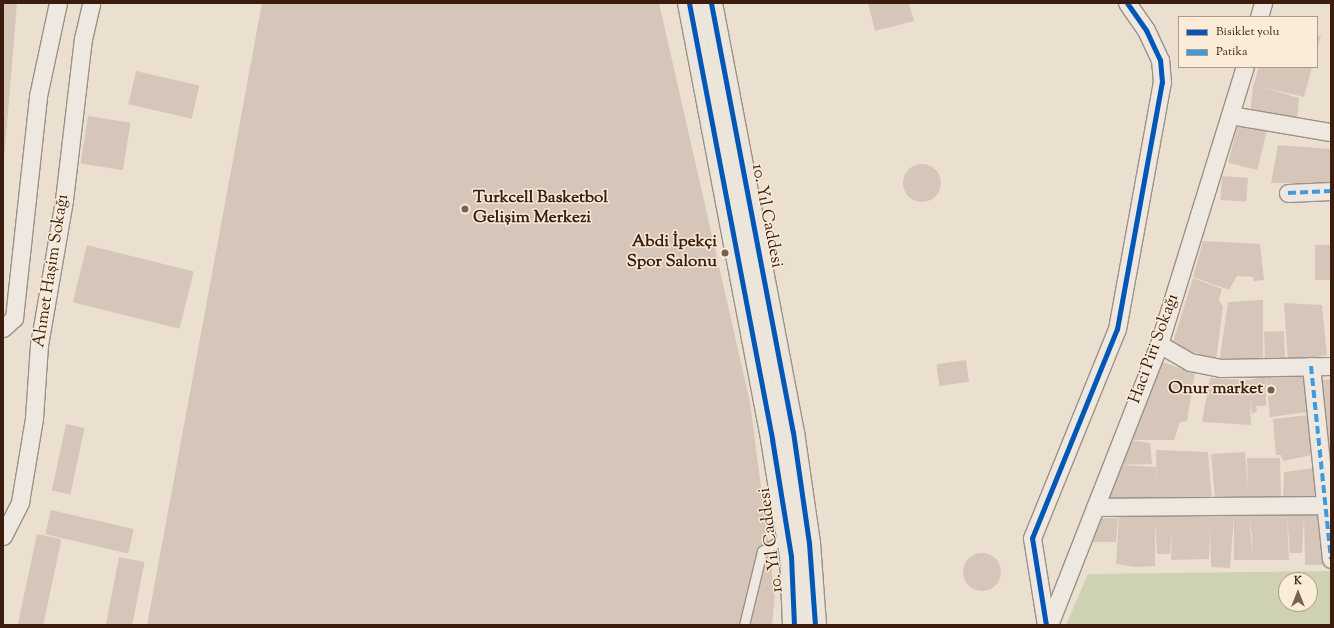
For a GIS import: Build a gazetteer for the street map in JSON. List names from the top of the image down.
{
  "streets": {
    "main road": ["10. Yıl Caddesi"],
    "street": ["Ahmet Haşim Sokağı", "Haci Piri Sokağı"]
  },
  "places": ["Turkcell Basketbol Gelişim Merkezi", "Abdi İpekçi Spor Salonu", "Onur market"],
  "legend": ["Bisiklet yolu", "Patika"],
  "north": "top"
}
